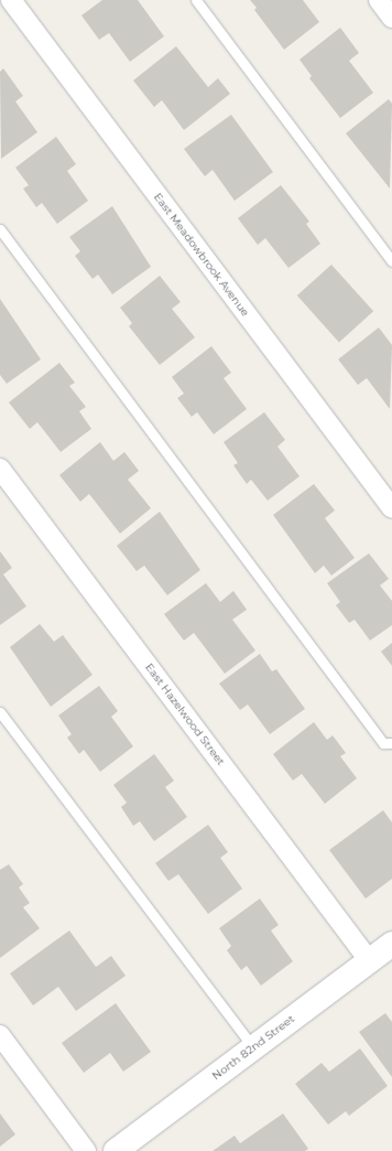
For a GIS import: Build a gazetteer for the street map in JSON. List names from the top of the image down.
{
  "streets": {
    "street": ["East Meadowbrook Avenue", "East Hazelwood Street", "North 82nd Street"]
  },
  "crossings": [
    ["East Hazelwood Street", "North 82nd Street"]
  ]
}
